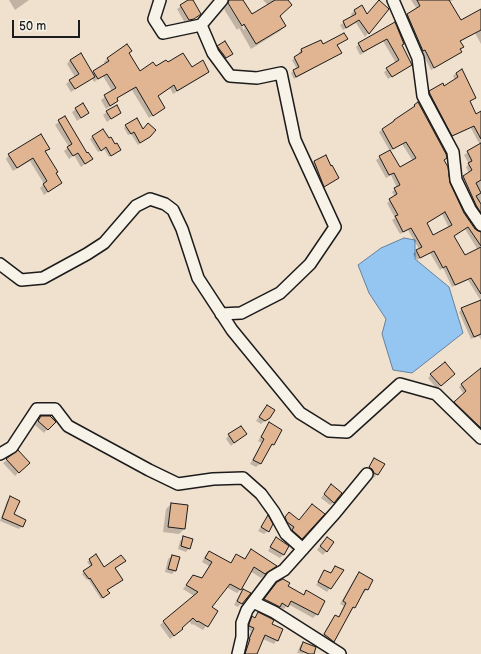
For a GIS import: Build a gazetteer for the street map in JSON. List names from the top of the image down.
{
  "scale_bar": "50 m"
}
